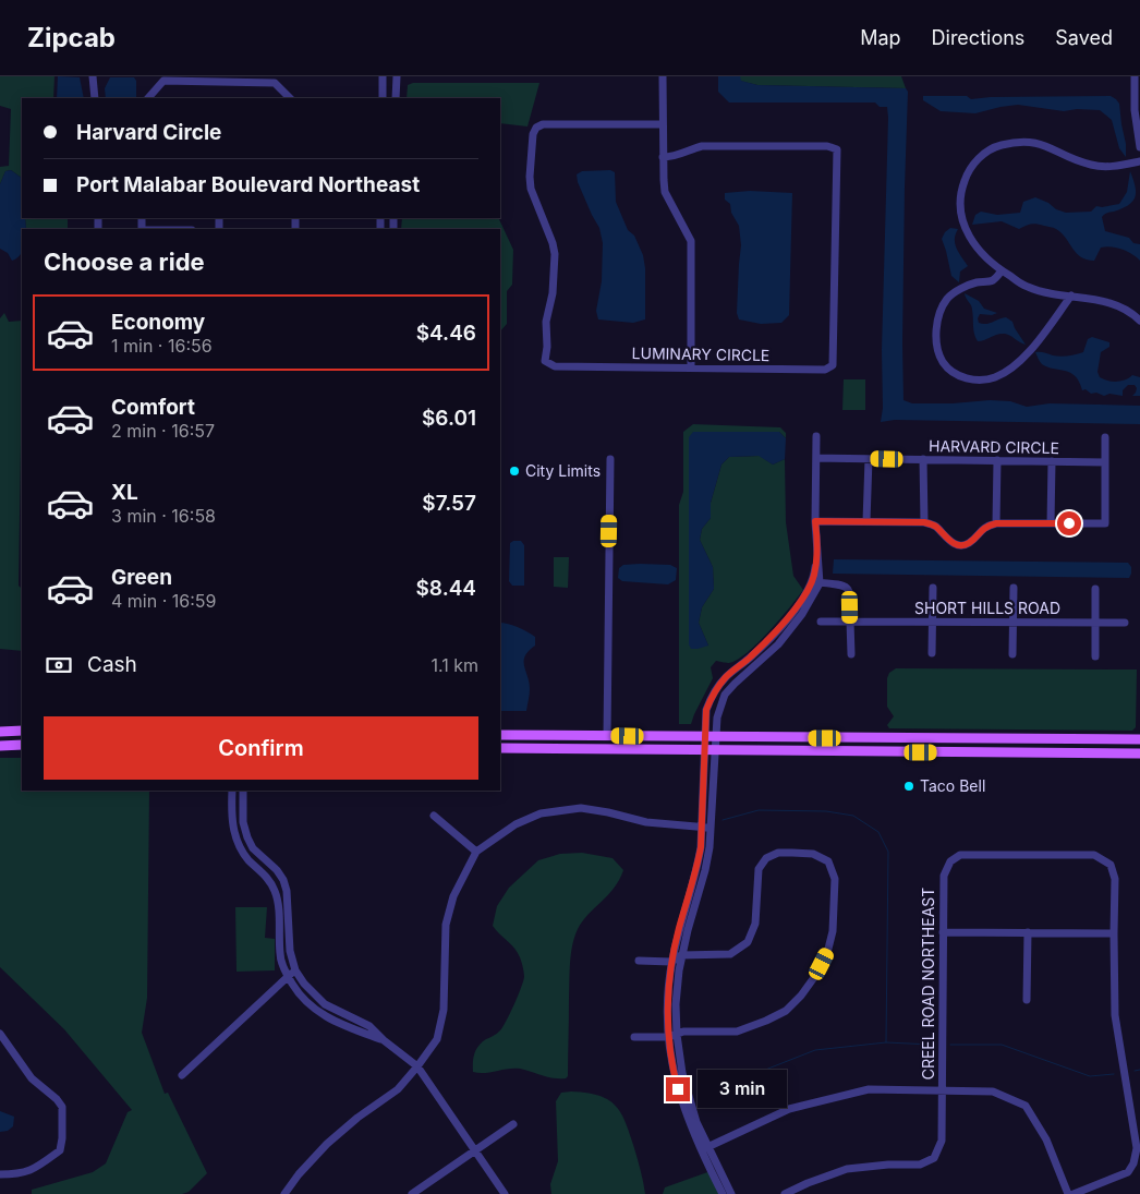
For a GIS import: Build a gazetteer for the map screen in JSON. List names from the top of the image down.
{
  "streets": {
    "street": [
      "LUMINARY CIRCLE",
      "HARVARD CIRCLE",
      "SHORT HILLS ROAD",
      "CREEL ROAD NORTHEAST"
    ]
  },
  "places": ["City Limits", "Taco Bell"],
  "page": {
    "header": "Zipcab",
    "nav": ["Map", "Directions", "Saved"],
    "banner": ["Harvard Circle", "Port Malabar Boulevard Northeast"],
    "heading": "Choose a ride",
    "list": [
      {
        "name": "Economy",
        "note": "1 min · 16:56",
        "value": "$4.46"
      },
      {
        "name": "Comfort",
        "note": "2 min · 16:57",
        "value": "$6.01"
      },
      {
        "name": "XL",
        "note": "3 min · 16:58",
        "value": "$7.57"
      },
      {
        "name": "Green",
        "note": "4 min · 16:59",
        "value": "$8.44"
      }
    ],
    "pay": ["Cash", "1.1 km"],
    "buttons": "Confirm",
    "bubble": "3 min"
  }
}
